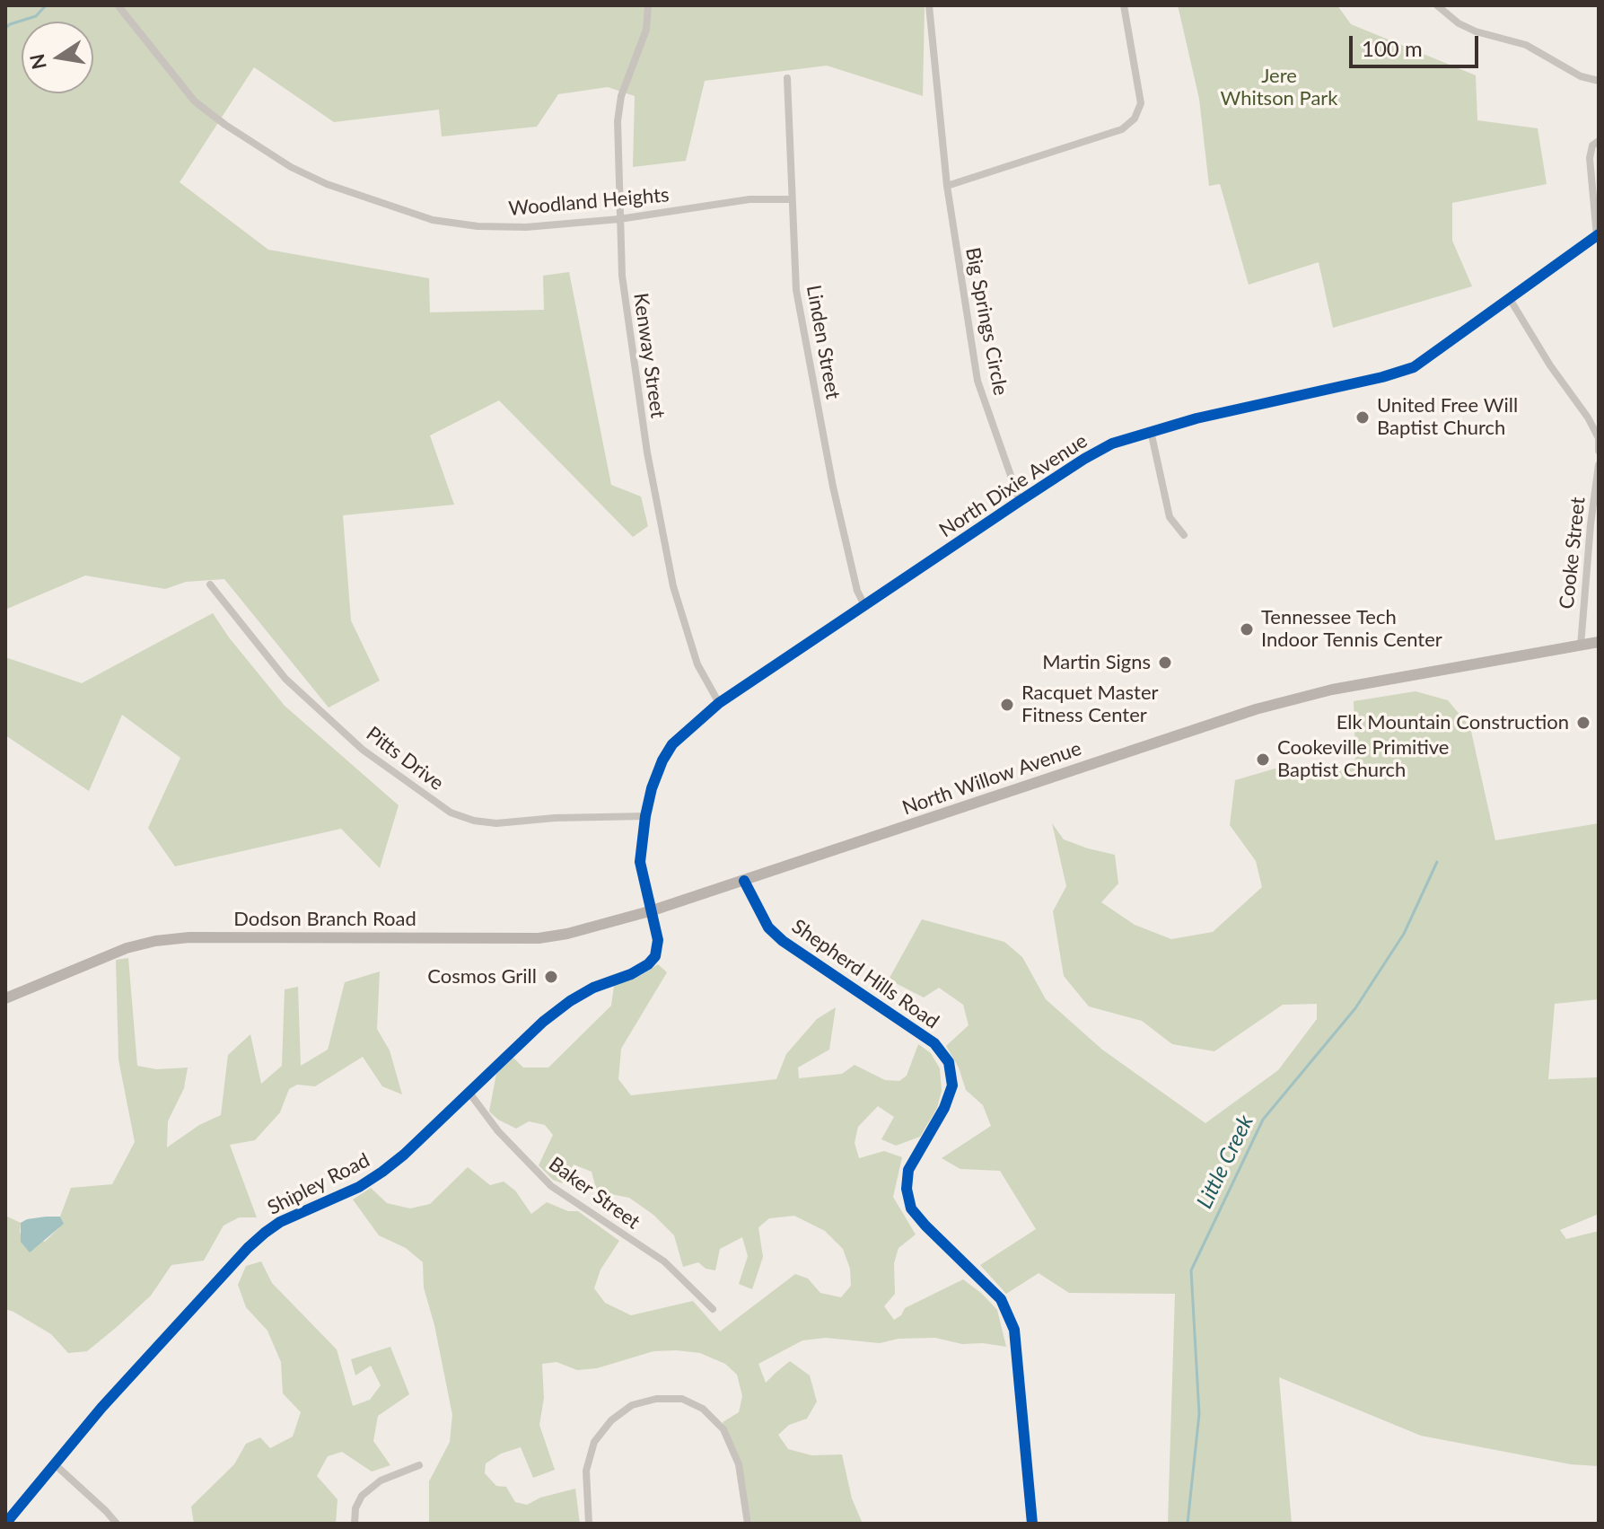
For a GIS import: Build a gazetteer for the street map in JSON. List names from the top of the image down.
{
  "streets": {
    "main road": ["North Willow Avenue", "Dodson Branch Road"],
    "street": [
      "Woodland Heights",
      "Big Springs Circle",
      "Linden Street",
      "Kenway Street",
      "North Dixie Avenue",
      "Cooke Street",
      "Pitts Drive",
      "Shepherd Hills Road",
      "Shipley Road",
      "Baker Street"
    ]
  },
  "crossings": [
    ["Woodland Heights", "Linden Street"],
    ["Woodland Heights", "Kenway Street"],
    ["Big Springs Circle", "North Dixie Avenue"],
    ["Linden Street", "North Dixie Avenue"],
    ["Kenway Street", "North Dixie Avenue"],
    ["North Dixie Avenue", "Pitts Drive"],
    ["North Dixie Avenue", "North Willow Avenue"],
    ["North Dixie Avenue", "Dodson Branch Road"],
    ["North Dixie Avenue", "Shipley Road"],
    ["Cooke Street", "North Willow Avenue"],
    ["North Willow Avenue", "Dodson Branch Road"],
    ["North Willow Avenue", "Shepherd Hills Road"],
    ["North Willow Avenue", "Shipley Road"],
    ["Dodson Branch Road", "Shipley Road"],
    ["Shipley Road", "Baker Street"]
  ],
  "water": ["Little Creek"],
  "parks": ["Jere Whitson Park"],
  "places": [
    "United Free Will Baptist Church",
    "Tennessee Tech Indoor Tennis Center",
    "Martin Signs",
    "Racquet Master Fitness Center",
    "Elk Mountain Construction",
    "Cookeville Primitive Baptist Church",
    "Cosmos Grill"
  ],
  "scale_bar": "100 m",
  "north": "left"
}
